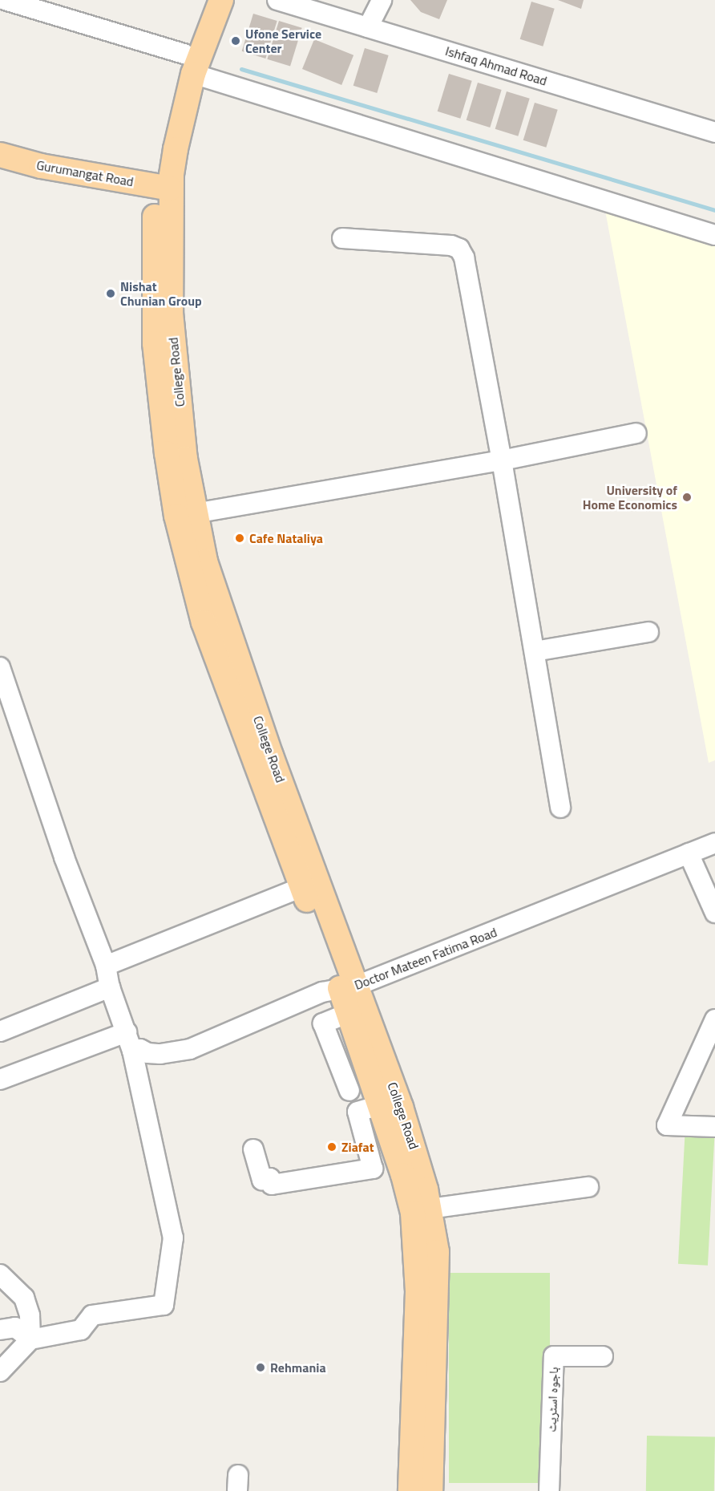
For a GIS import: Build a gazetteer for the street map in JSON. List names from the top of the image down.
{
  "streets": {
    "main road": ["Gurumangat Road", "College Road"],
    "street": ["Ishfaq Ahmad Road", "Doctor Mateen Fatima Road", "باجوہ اسٹریٹ"]
  },
  "crossings": [
    ["Gurumangat Road", "College Road"],
    ["College Road", "Doctor Mateen Fatima Road"]
  ],
  "places": [
    "Ufone Service Center",
    "Nishat Chunian Group",
    "University of Home Economics",
    "Cafe Nataliya",
    "Ziafat",
    "Rehmania"
  ]
}
